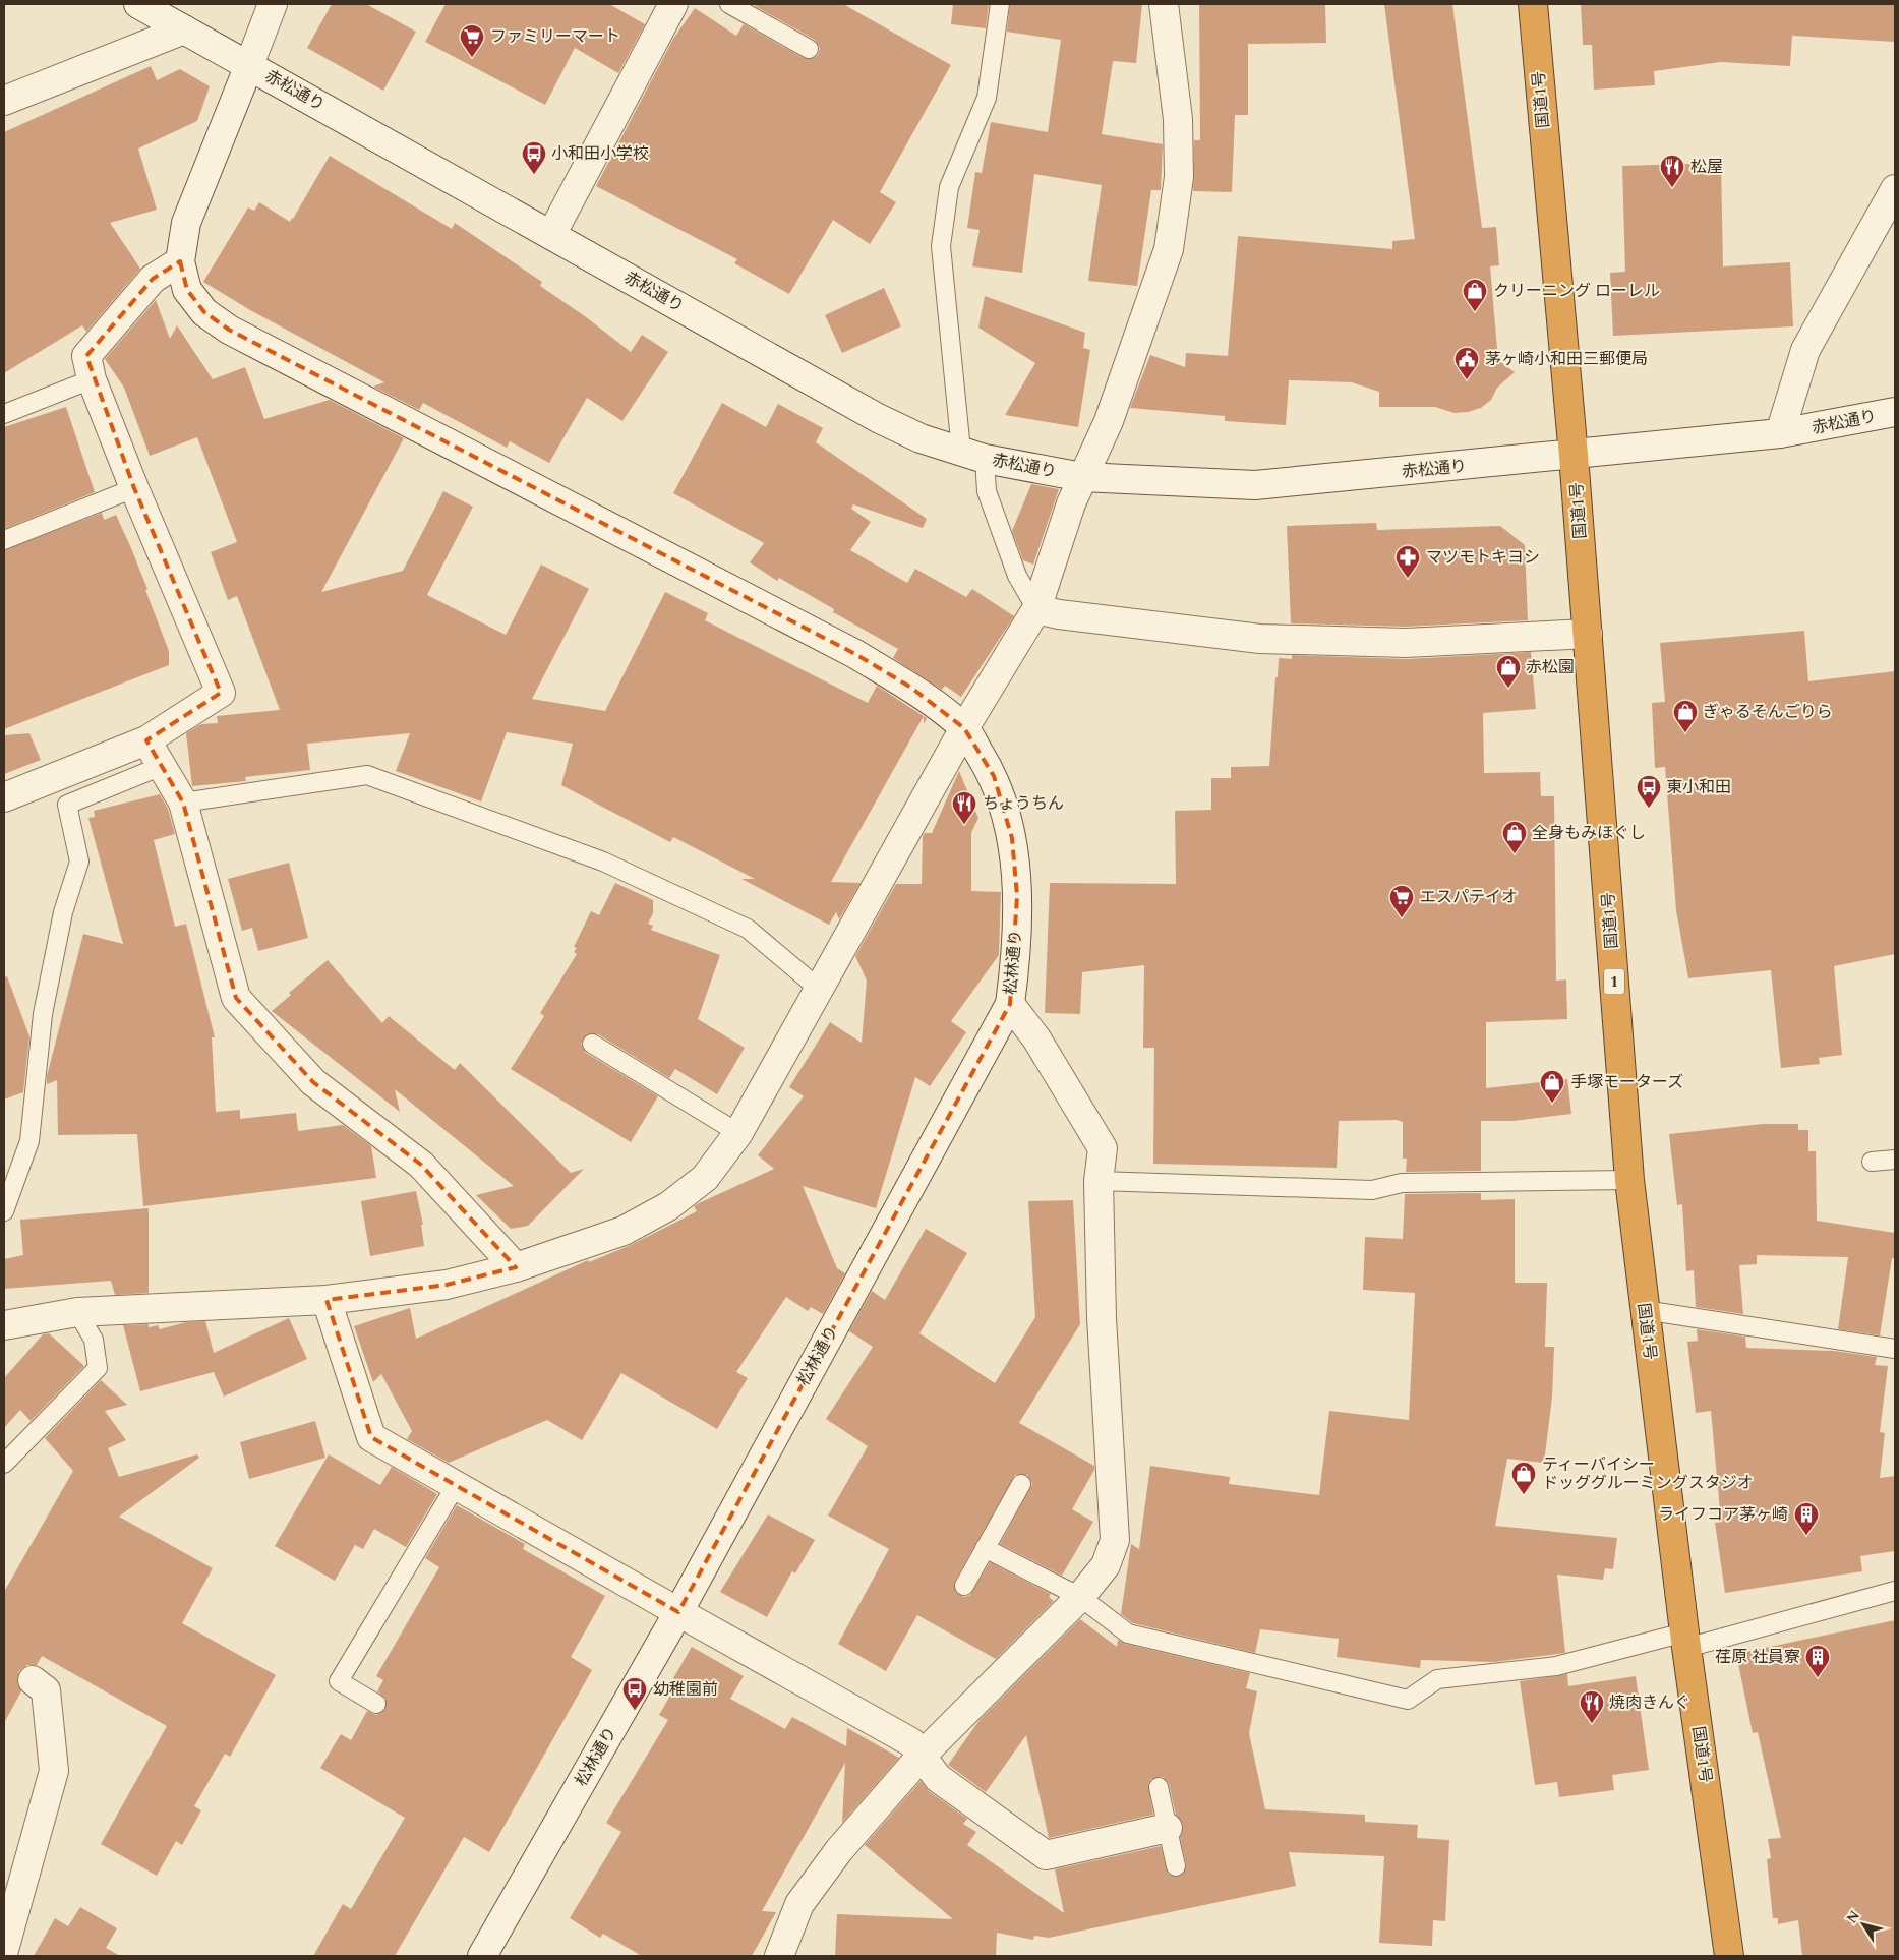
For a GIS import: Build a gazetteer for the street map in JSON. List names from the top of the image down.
{
  "streets": {
    "highway": ["国道1号", "1"],
    "street": ["赤松通り", "松林通り"]
  },
  "crossings": [
    ["赤松通り", "国道1号"]
  ],
  "places": {
    "supermarket": ["ファミリーマート", "エスパテイオ"],
    "bus stop": ["小和田小学校", "東小和田", "幼稚園前"],
    "restaurant": ["松屋", "ちょうちん", "焼肉きんぐ"],
    "shop": [
      "クリーニング ローレル",
      "赤松園",
      "ぎゃるそんごりら",
      "全身もみほぐし",
      "手塚モーターズ",
      "ティーバイシー ドッググルーミングスタジオ"
    ],
    "public building": ["茅ヶ崎小和田三郵便局"],
    "pharmacy": ["マツモトキヨシ"],
    "building": ["ライフコア茅ヶ崎", "荏原 社員寮"]
  },
  "north": "top left"
}
